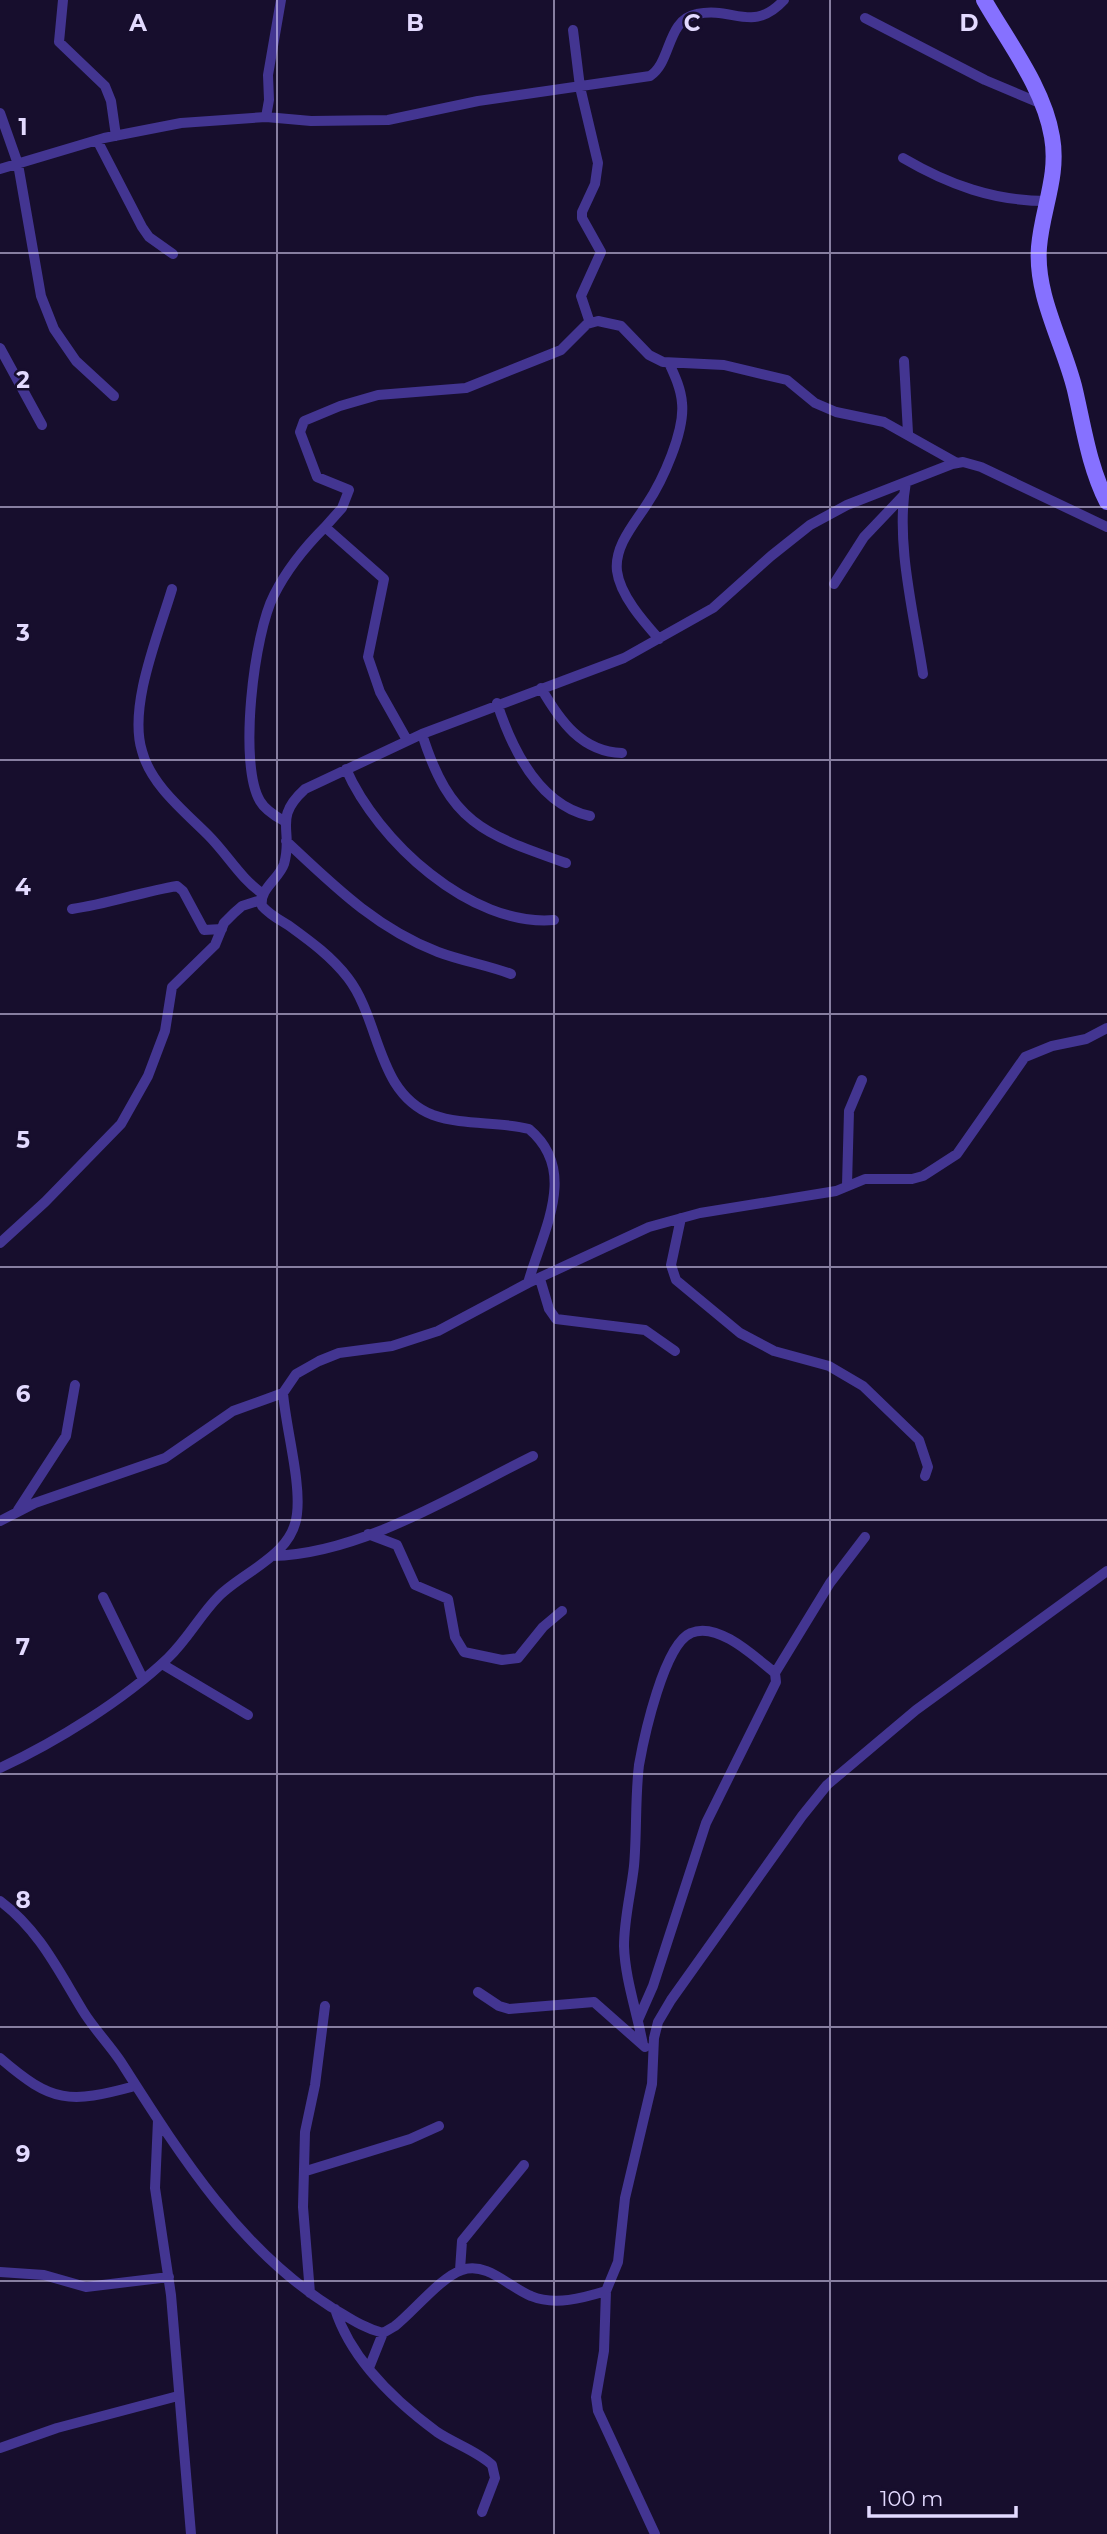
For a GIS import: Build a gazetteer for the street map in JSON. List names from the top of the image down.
{
  "scale_bar": "100 m",
  "grid": {
    "columns": [
      "A",
      "B",
      "C",
      "D"
    ],
    "rows": [
      "1",
      "2",
      "3",
      "4",
      "5",
      "6",
      "7",
      "8",
      "9"
    ]
  }
}
